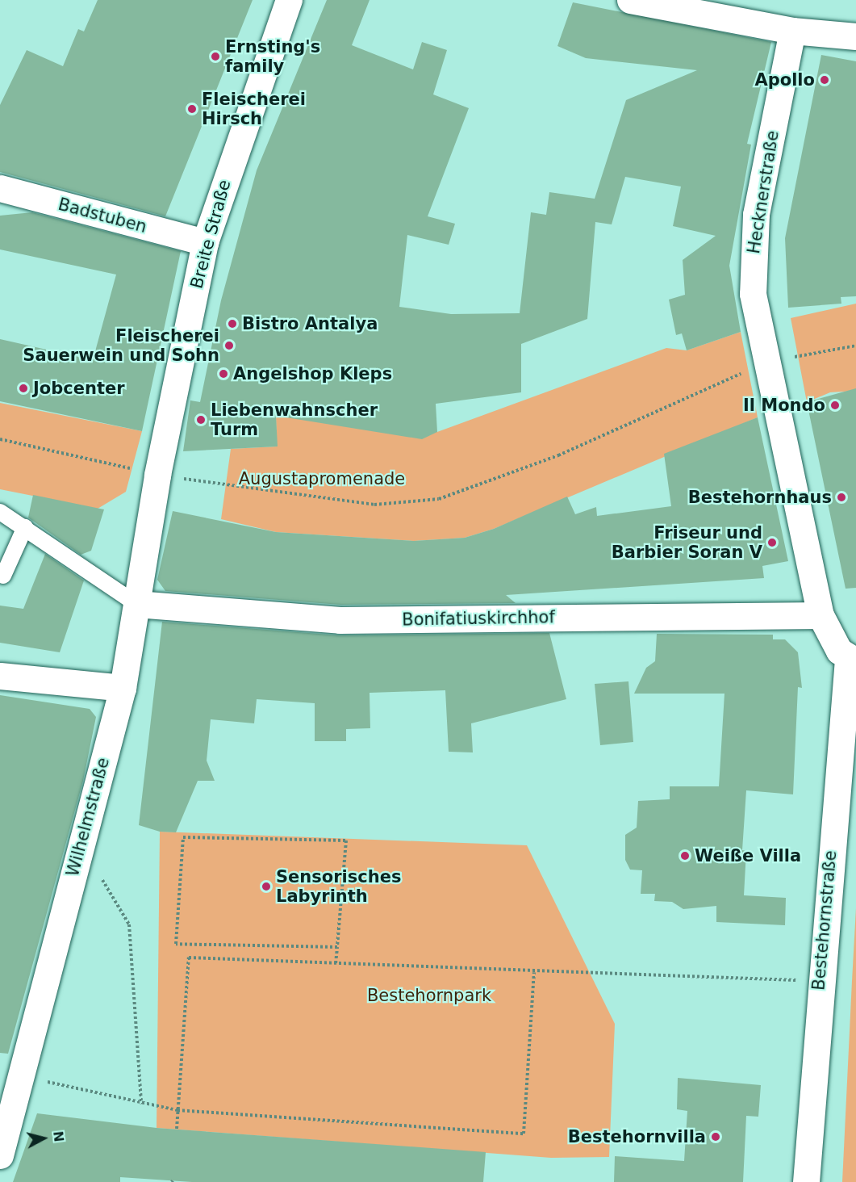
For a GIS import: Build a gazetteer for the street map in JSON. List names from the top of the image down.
{
  "streets": {
    "street": [
      "Hecknerstraße",
      "Badstuben",
      "Breite Straße",
      "Bonifatiuskirchhof",
      "Wilhelmstraße",
      "Bestehornstraße"
    ]
  },
  "crossings": [
    ["Hecknerstraße", "Bonifatiuskirchhof"],
    ["Hecknerstraße", "Bestehornstraße"],
    ["Badstuben", "Breite Straße"],
    ["Breite Straße", "Wilhelmstraße"],
    ["Bonifatiuskirchhof", "Wilhelmstraße"]
  ],
  "parks": ["Augustapromenade", "Bestehornpark"],
  "places": [
    "Ernsting's family",
    "Apollo",
    "Fleischerei Hirsch",
    "Bistro Antalya",
    "Fleischerei Sauerwein und Sohn",
    "Angelshop Kleps",
    "Jobcenter",
    "Il Mondo",
    "Liebenwahnscher Turm",
    "Bestehornhaus",
    "Friseur und Barbier Soran V",
    "Weiße Villa",
    "Sensorisches Labyrinth",
    "Bestehornvilla"
  ],
  "north": "right"
}
